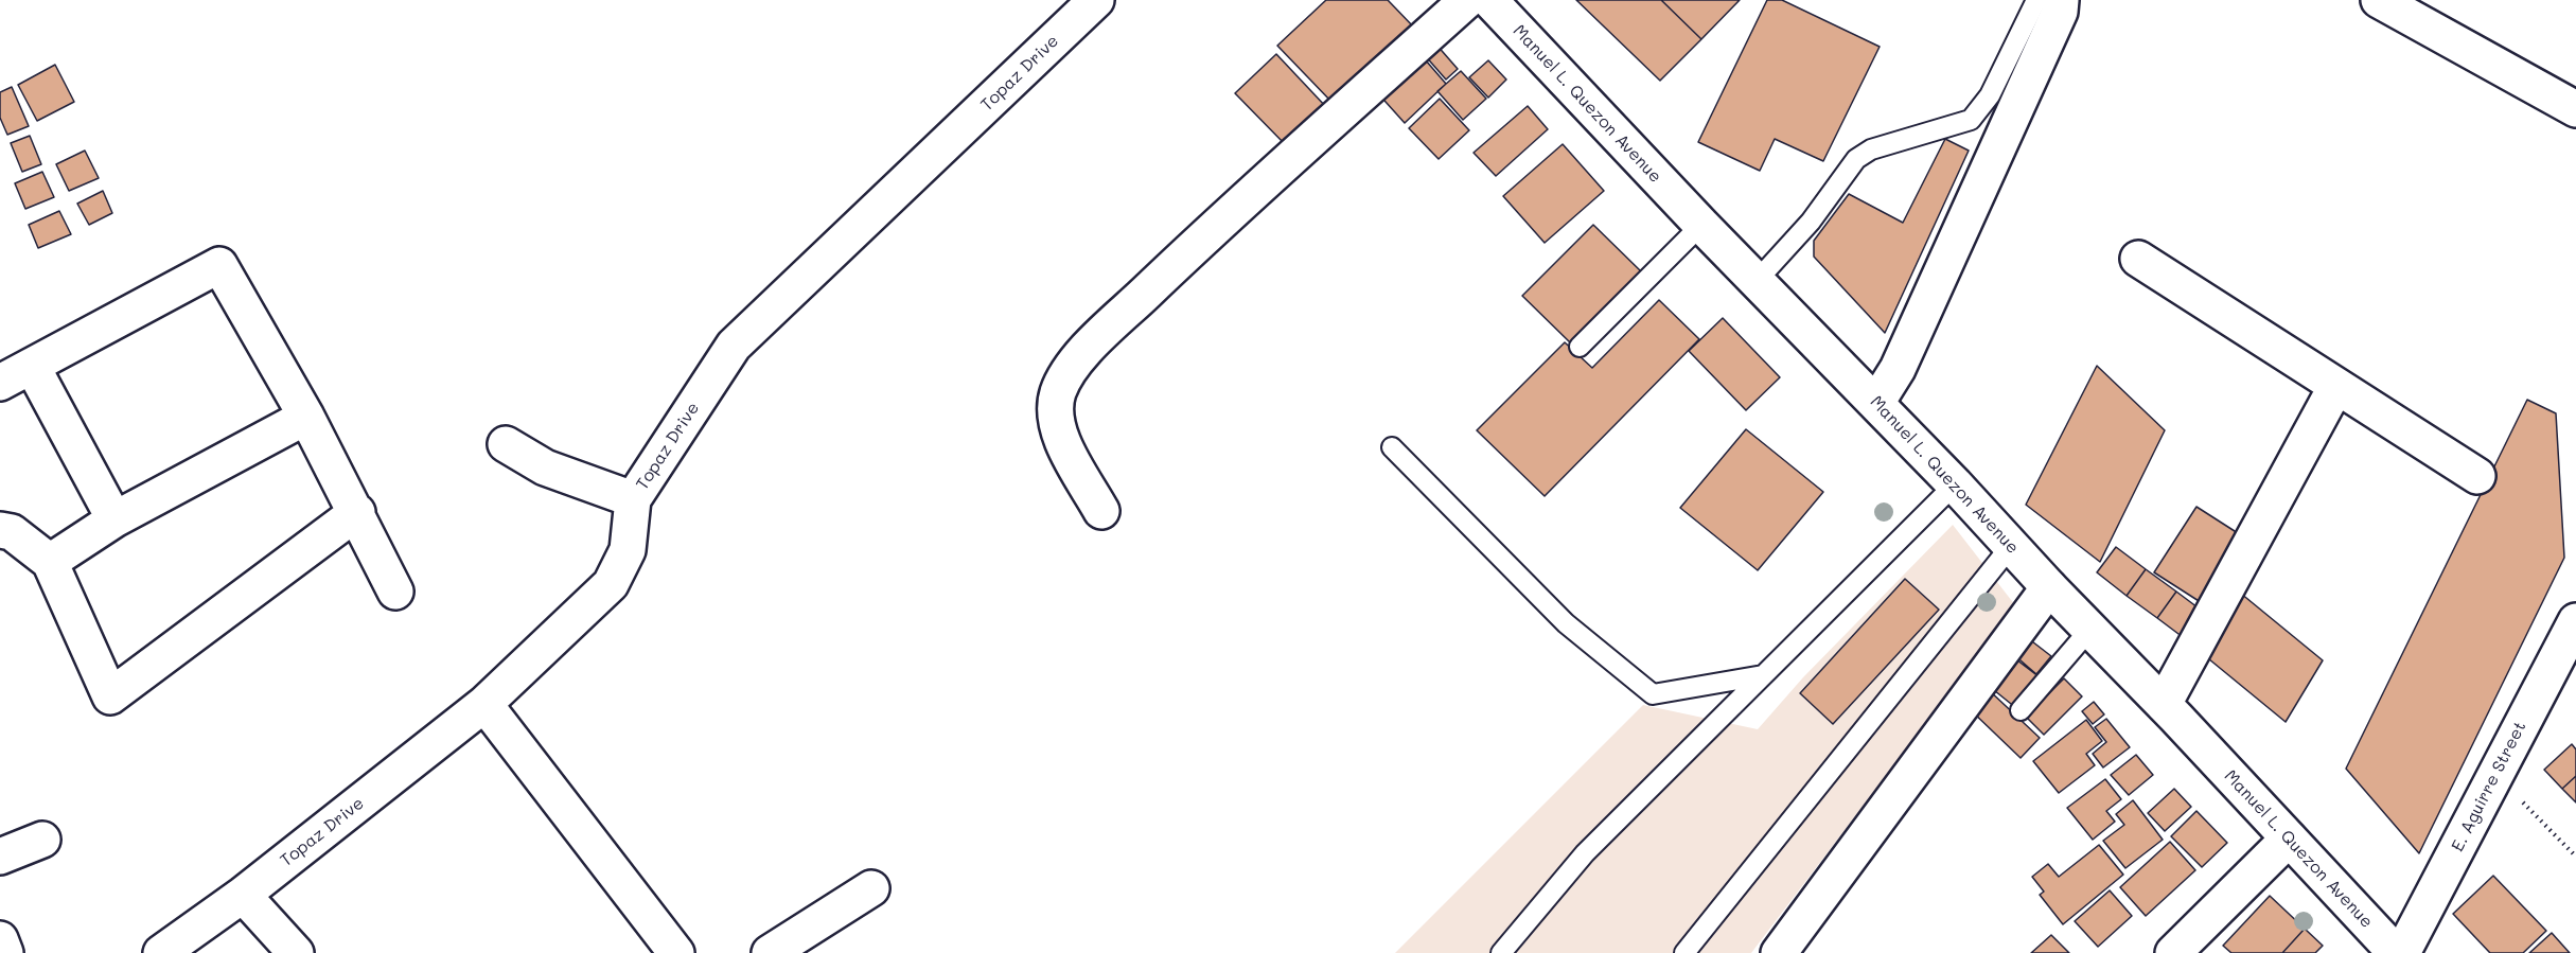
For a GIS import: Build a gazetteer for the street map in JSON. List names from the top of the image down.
{
  "streets": {
    "street": ["Topaz Drive", "Manuel L. Quezon Avenue", "E. Aguirre Street"]
  },
  "crossings": [
    ["Manuel L. Quezon Avenue", "E. Aguirre Street"]
  ]
}
